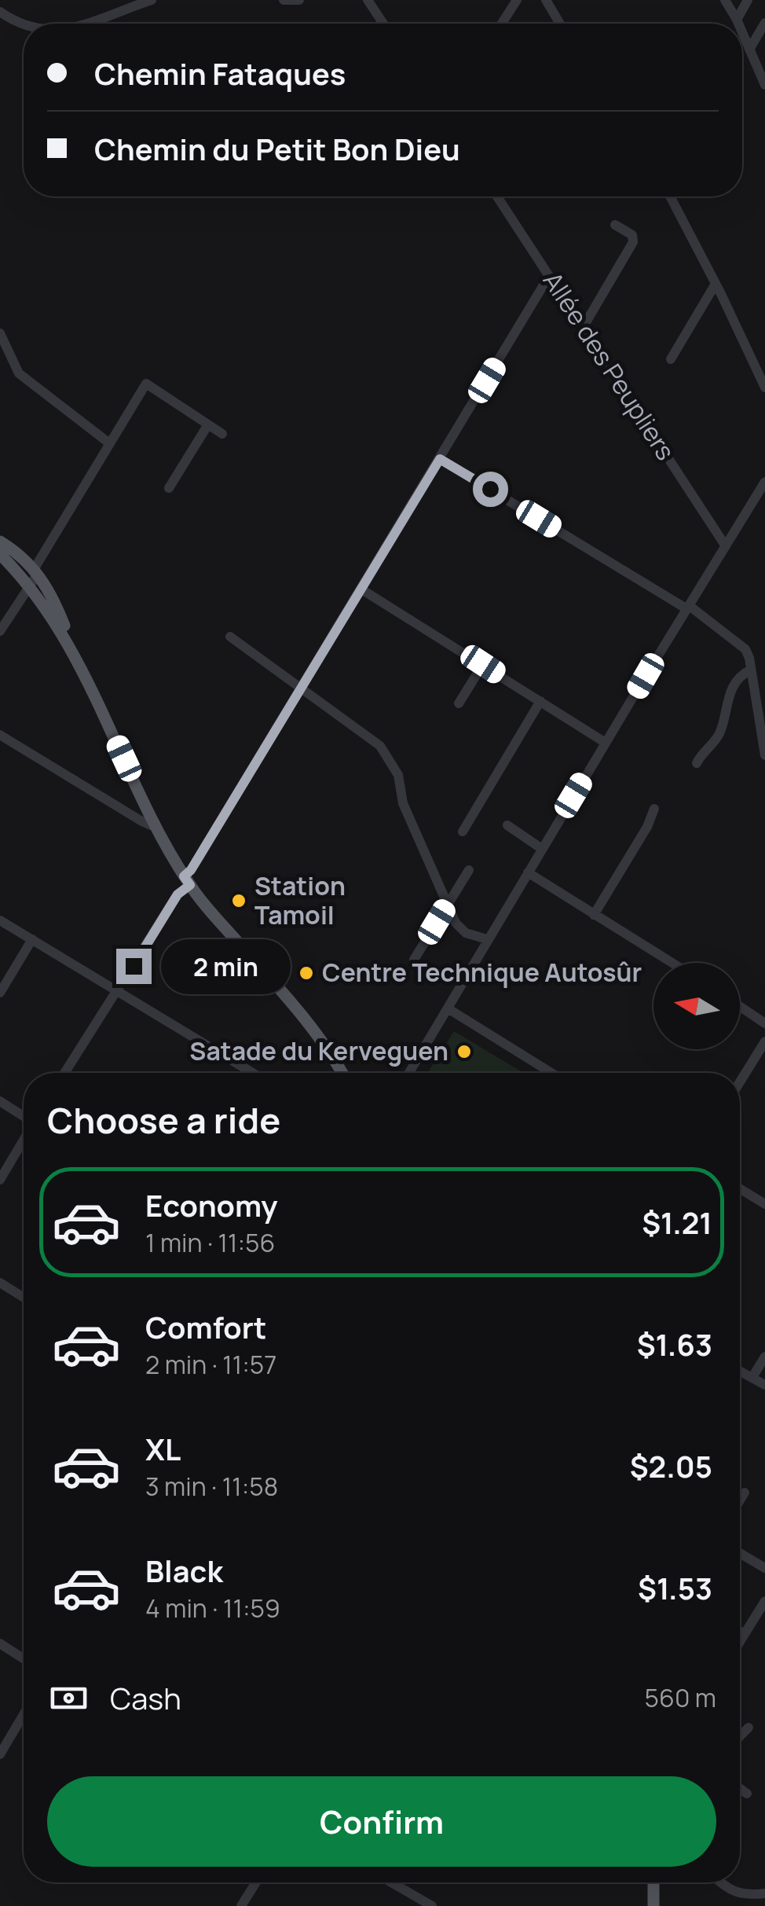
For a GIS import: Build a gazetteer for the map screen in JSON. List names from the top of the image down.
{
  "streets": {
    "street": ["Allée des Peupliers"]
  },
  "places": ["Station Tamoil", "Centre Technique Autosûr", "Satade du Kerveguen"],
  "north": "left",
  "page": {
    "banner": ["Chemin Fataques", "Chemin du Petit Bon Dieu"],
    "bubble": "2 min",
    "heading": "Choose a ride",
    "list": [
      {
        "name": "Economy",
        "note": "1 min · 11:56",
        "value": "$1.21"
      },
      {
        "name": "Comfort",
        "note": "2 min · 11:57",
        "value": "$1.63"
      },
      {
        "name": "XL",
        "note": "3 min · 11:58",
        "value": "$2.05"
      },
      {
        "name": "Black",
        "note": "4 min · 11:59",
        "value": "$1.53"
      }
    ],
    "pay": ["Cash", "560 m"],
    "buttons": "Confirm"
  }
}
